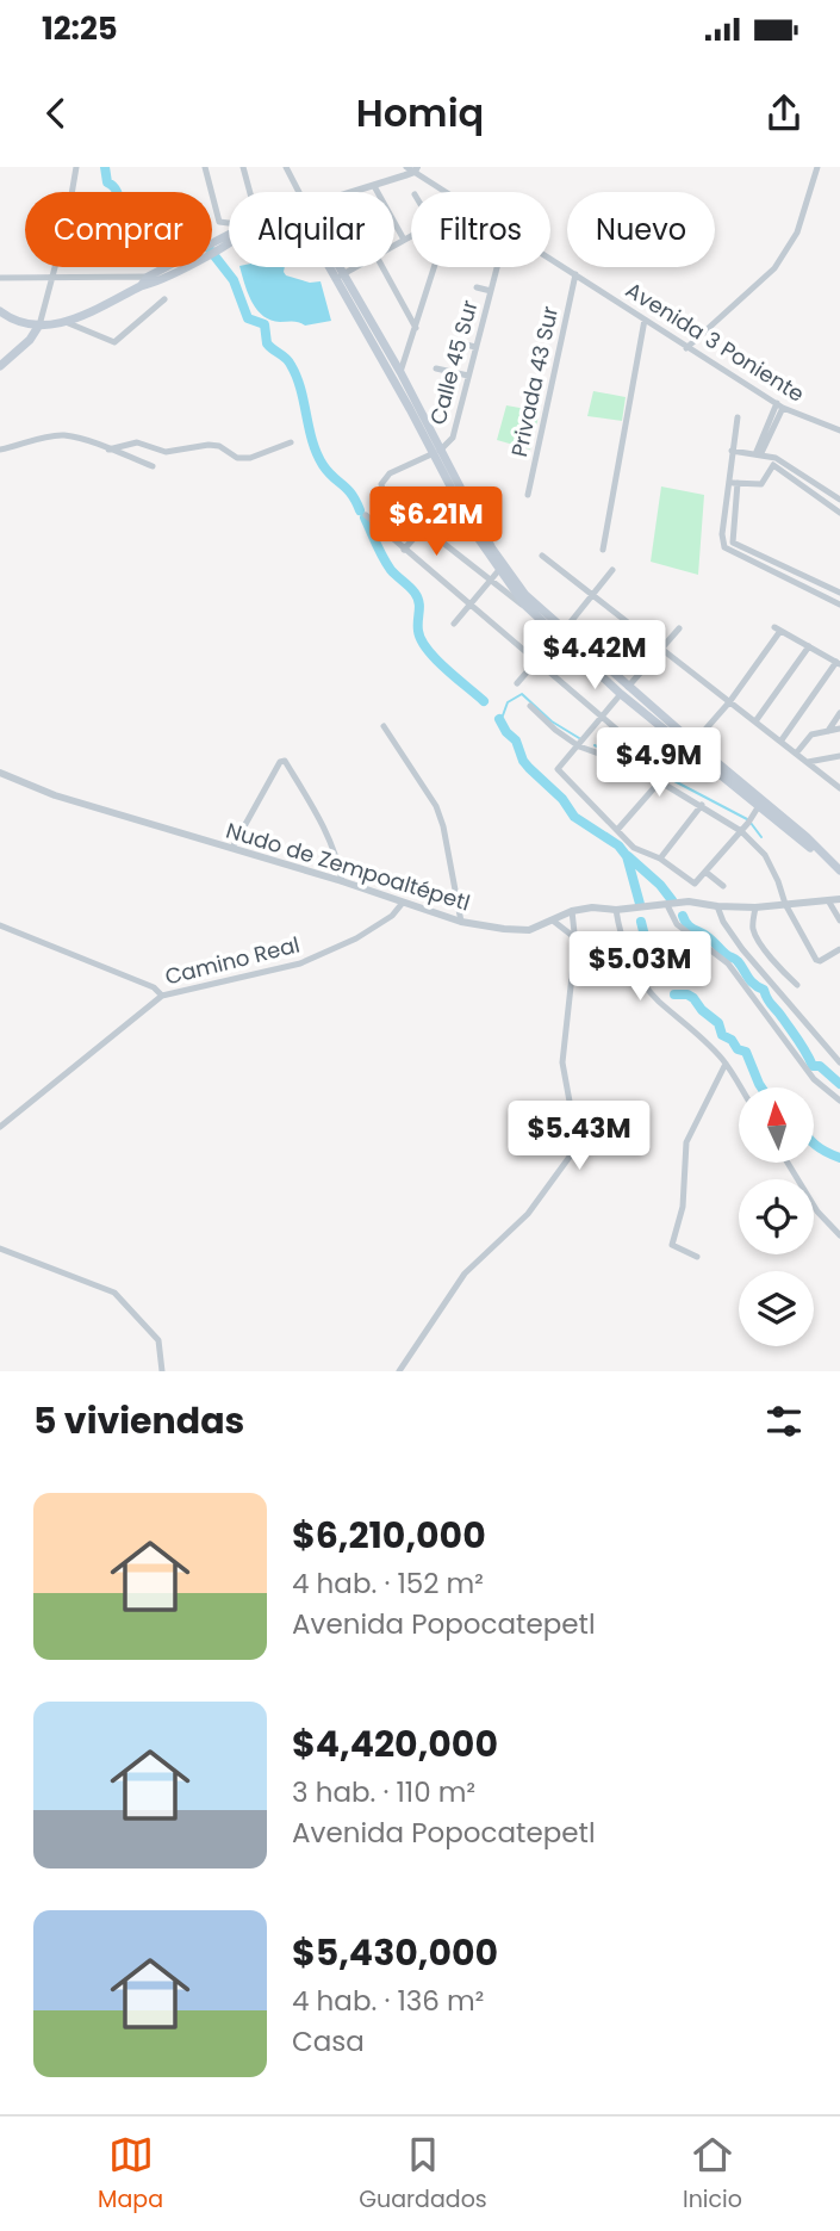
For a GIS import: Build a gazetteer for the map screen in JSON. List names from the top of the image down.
{
  "streets": {
    "street": [
      "Avenida 3 Poniente",
      "Calle 45 Sur",
      "Privada 43 Sur",
      "Nudo de Zempoaltépetl",
      "Camino Real"
    ]
  },
  "crossings": [
    ["Avenida 3 Poniente", "Privada 43 Sur"],
    ["Nudo de Zempoaltépetl", "Camino Real"]
  ],
  "north": "top",
  "page": {
    "status": "12:25",
    "header": "Homiq",
    "chip": [
      "Comprar",
      "Alquilar",
      "Filtros",
      "Nuevo"
    ],
    "price": [
      "$6.21M",
      "$4.42M",
      "$4.9M",
      "$5.03M",
      "$5.43M"
    ],
    "heading": "5 viviendas",
    "list": [
      {
        "name": "$6,210,000",
        "note": "4 hab. · 152 m² · Avenida Popocatepetl"
      },
      {
        "name": "$4,420,000",
        "note": "3 hab. · 110 m² · Avenida Popocatepetl"
      },
      {
        "name": "$5,430,000",
        "note": "4 hab. · 136 m² · Casa"
      }
    ],
    "tabs": ["Mapa", "Guardados", "Inicio"]
  }
}
